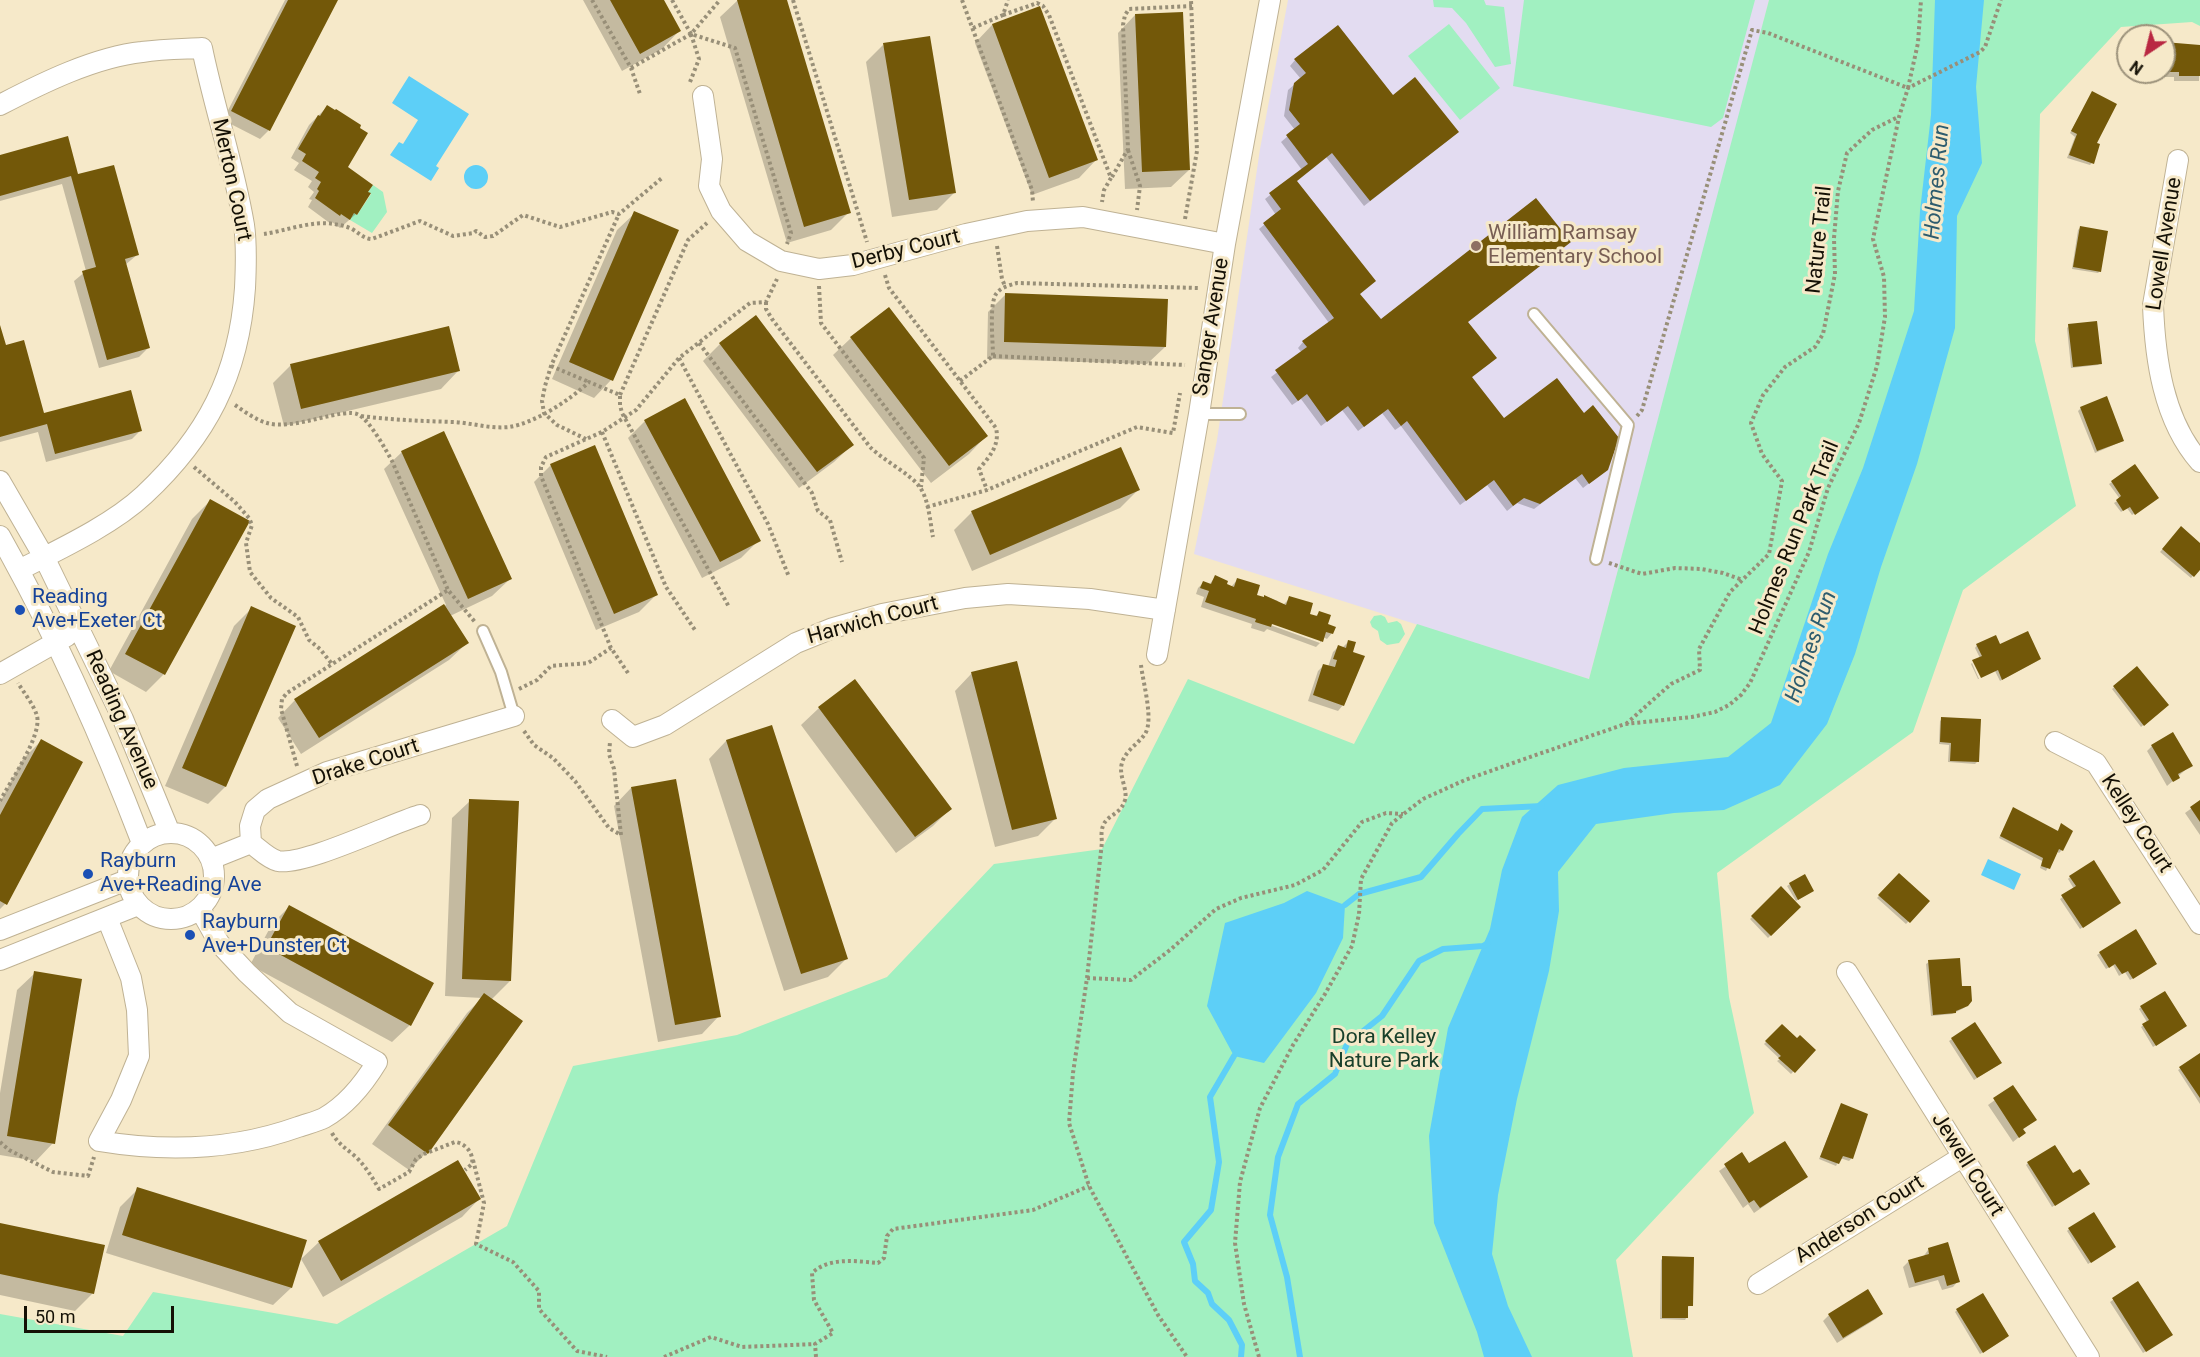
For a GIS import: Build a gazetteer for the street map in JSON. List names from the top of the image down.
{
  "streets": {
    "street": [
      "Merton Court",
      "Lowell Avenue",
      "Derby Court",
      "Sanger Avenue",
      "Harwich Court",
      "Reading Avenue",
      "Drake Court",
      "Kelley Court",
      "Jewell Court",
      "Anderson Court"
    ],
    "path": ["Nature Trail", "Holmes Run Park Trail"]
  },
  "crossings": [
    ["Merton Court", "Reading Avenue"],
    ["Nature Trail", "Holmes Run Park Trail"],
    ["Derby Court", "Sanger Avenue"],
    ["Sanger Avenue", "Harwich Court"],
    ["Jewell Court", "Anderson Court"]
  ],
  "water": ["Holmes Run"],
  "parks": ["Dora Kelley Nature Park"],
  "places": [
    "William Ramsay Elementary School",
    "Reading Ave+Exeter Ct",
    "Rayburn Ave+Reading Ave",
    "Rayburn Ave+Dunster Ct"
  ],
  "scale_bar": "50 m",
  "north": "bottom left"
}
